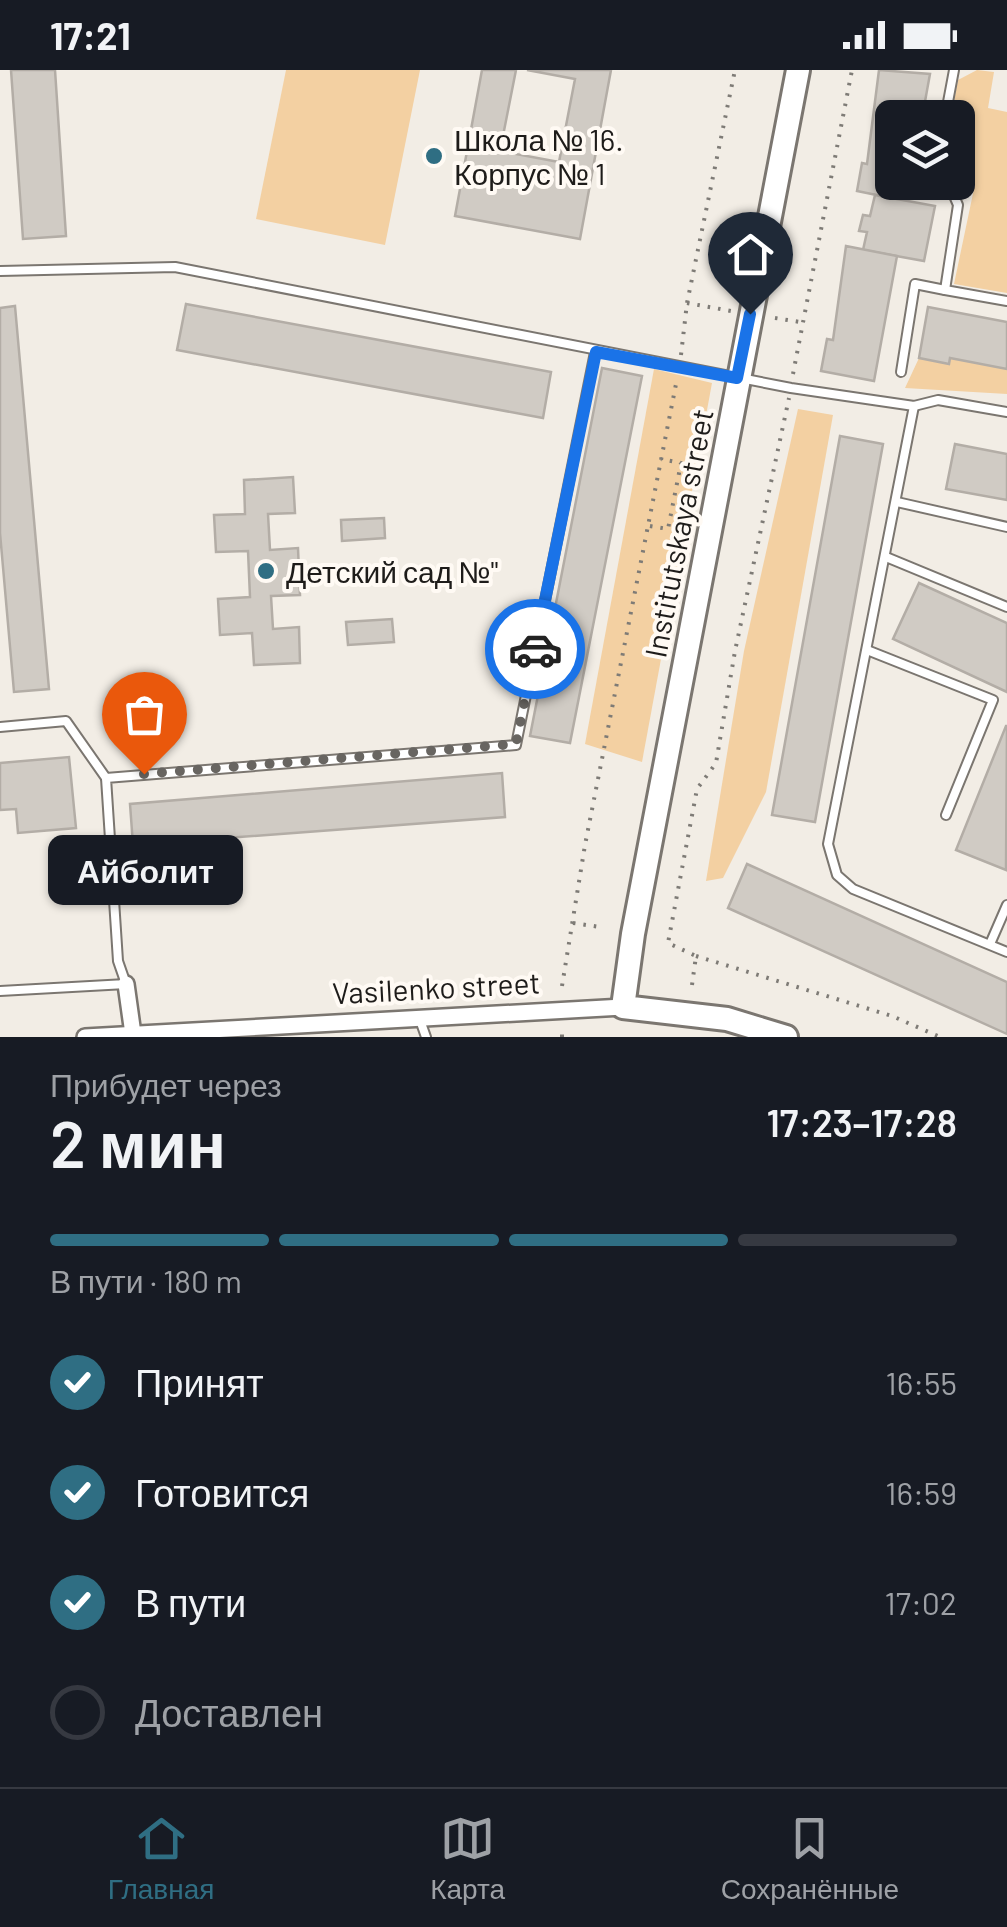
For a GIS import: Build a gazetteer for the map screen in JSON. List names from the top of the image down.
{
  "streets": {
    "main road": ["Institutskaya street", "Vasilenko street"]
  },
  "crossings": [
    ["Institutskaya street", "Vasilenko street"]
  ],
  "places": ["Школа № 16. Корпус № 1", "Детский сад №\"", "Айболит"],
  "page": {
    "status": "17:21",
    "bubble": "Айболит",
    "heading": ["2 мин", "Прибудет через", "17:23–17:28"],
    "bar": "В пути · 180 m",
    "list": [
      ["Принят", "16:55"],
      ["Готовится", "16:59"],
      ["В пути", "17:02"],
      "Доставлен"
    ],
    "tabs": ["Главная", "Карта", "Сохранённые"]
  }
}
